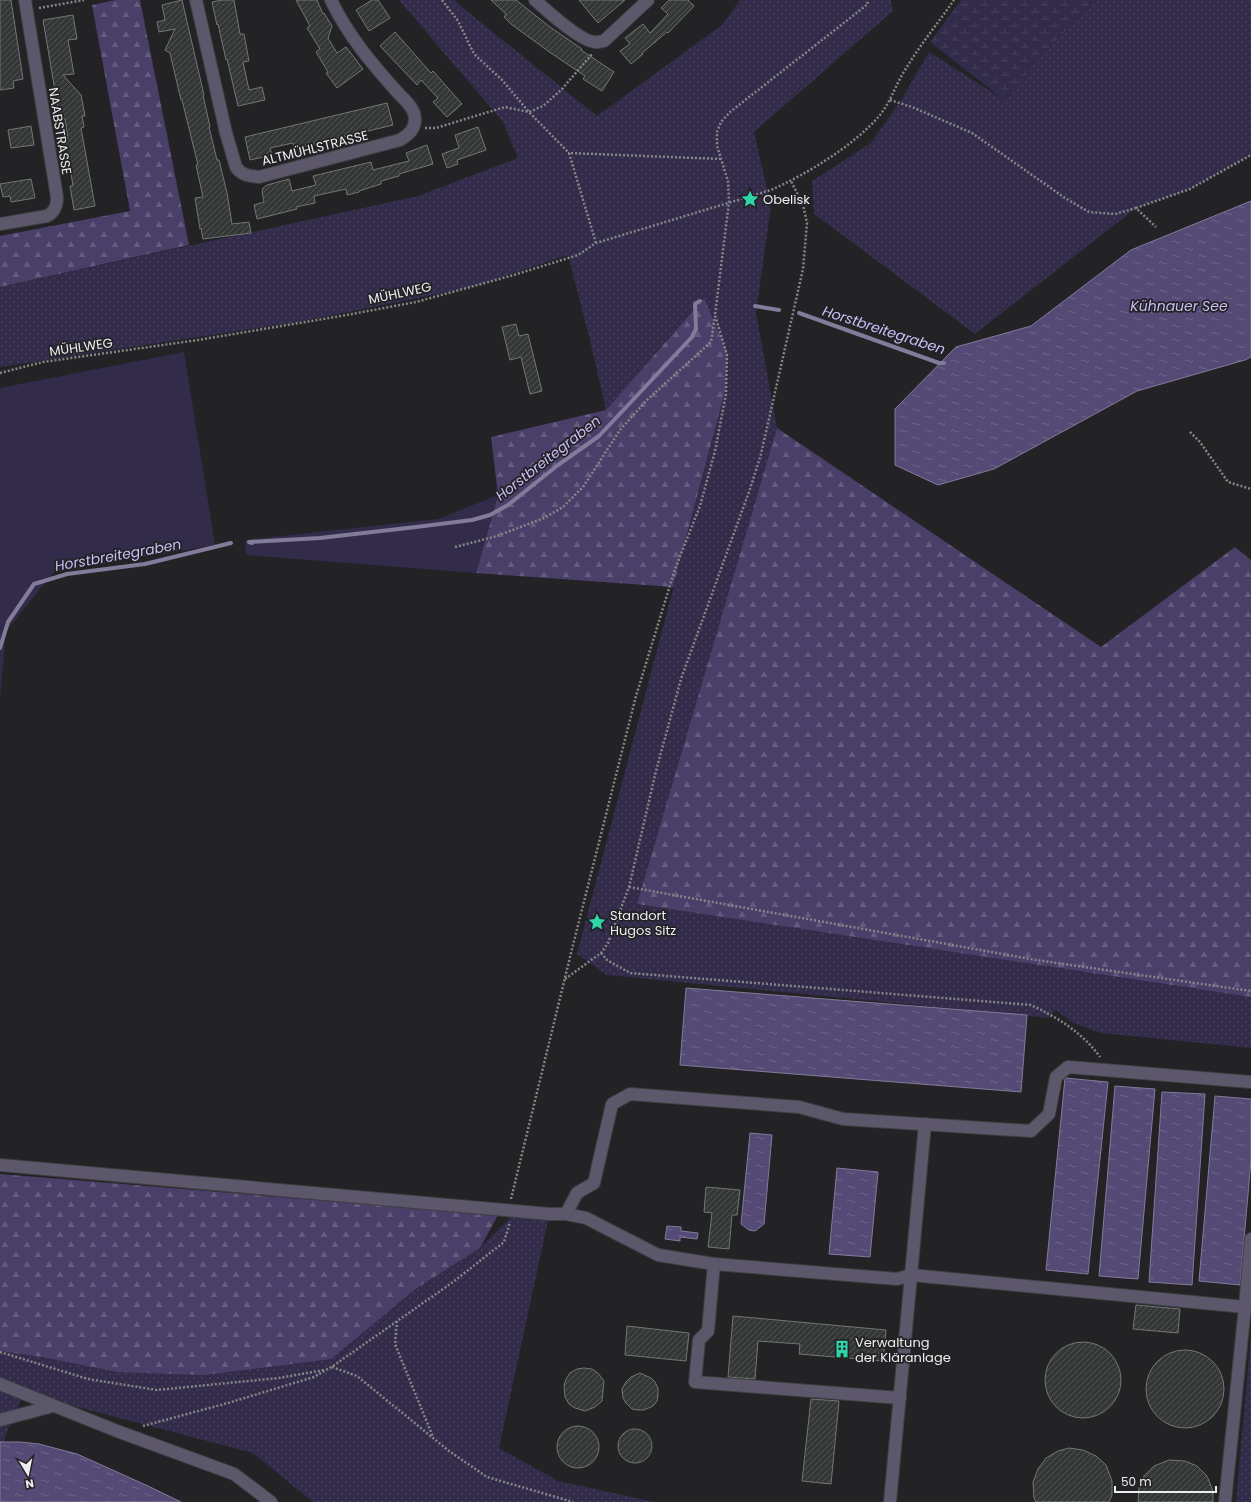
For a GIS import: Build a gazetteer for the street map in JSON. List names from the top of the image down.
{
  "streets": {
    "street": ["NAABSTRASSE", "ALTMÜHLSTRASSE"],
    "path": ["MÜHLWEG"]
  },
  "water": ["Kühnauer See", "Horstbreitegraben"],
  "places": {
    "place": ["Obelisk", "Standort Hugos Sitz"],
    "building": ["Verwaltung der Kläranlage"]
  },
  "scale_bar": "50 m",
  "north": "bottom"
}
